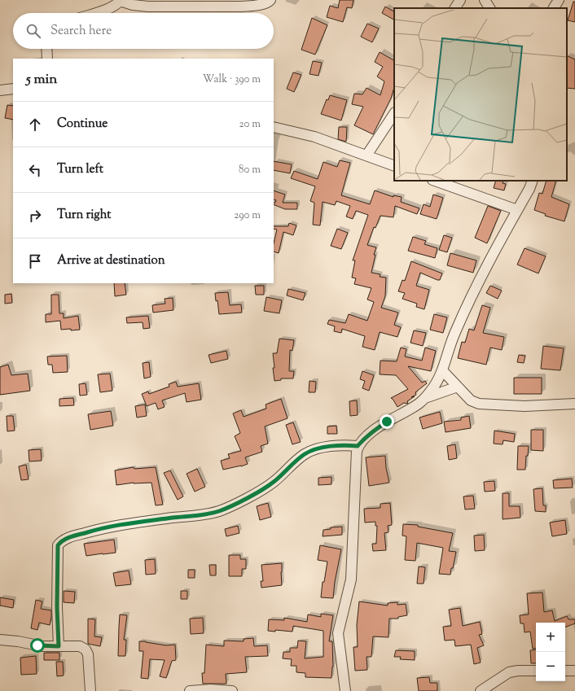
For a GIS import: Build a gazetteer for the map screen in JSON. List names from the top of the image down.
{
  "page": {
    "search": "Search here",
    "heading": ["5 min", "Walk · 390 m"],
    "list": [
      ["Continue", "20 m"],
      ["Turn left", "80 m"],
      ["Turn right", "290 m"],
      "Arrive at destination"
    ],
    "map_buttons": ["+", "−"]
  }
}
